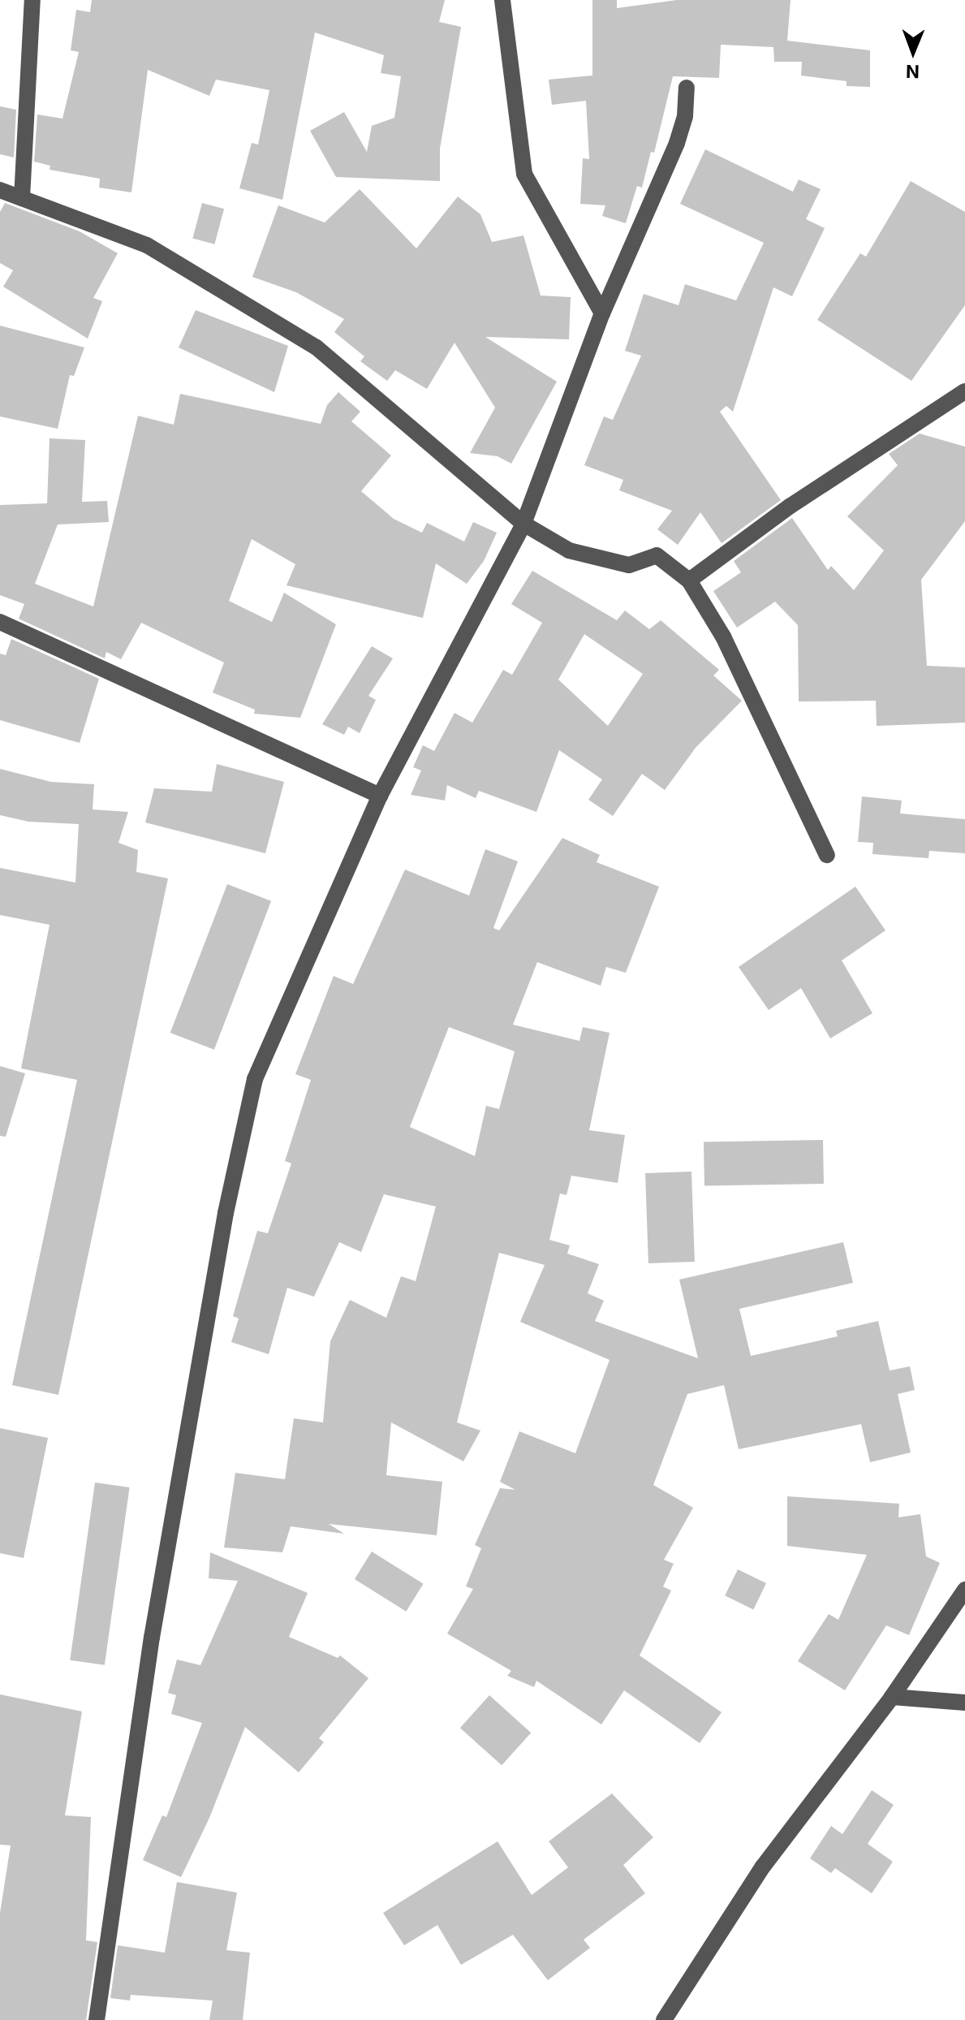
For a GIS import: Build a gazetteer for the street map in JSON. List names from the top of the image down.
{
  "north": "bottom"
}
